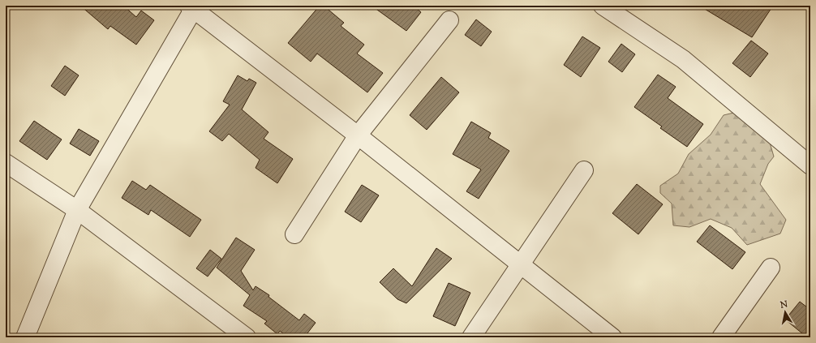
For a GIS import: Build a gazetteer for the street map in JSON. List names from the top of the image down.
{
  "north": "top"
}
